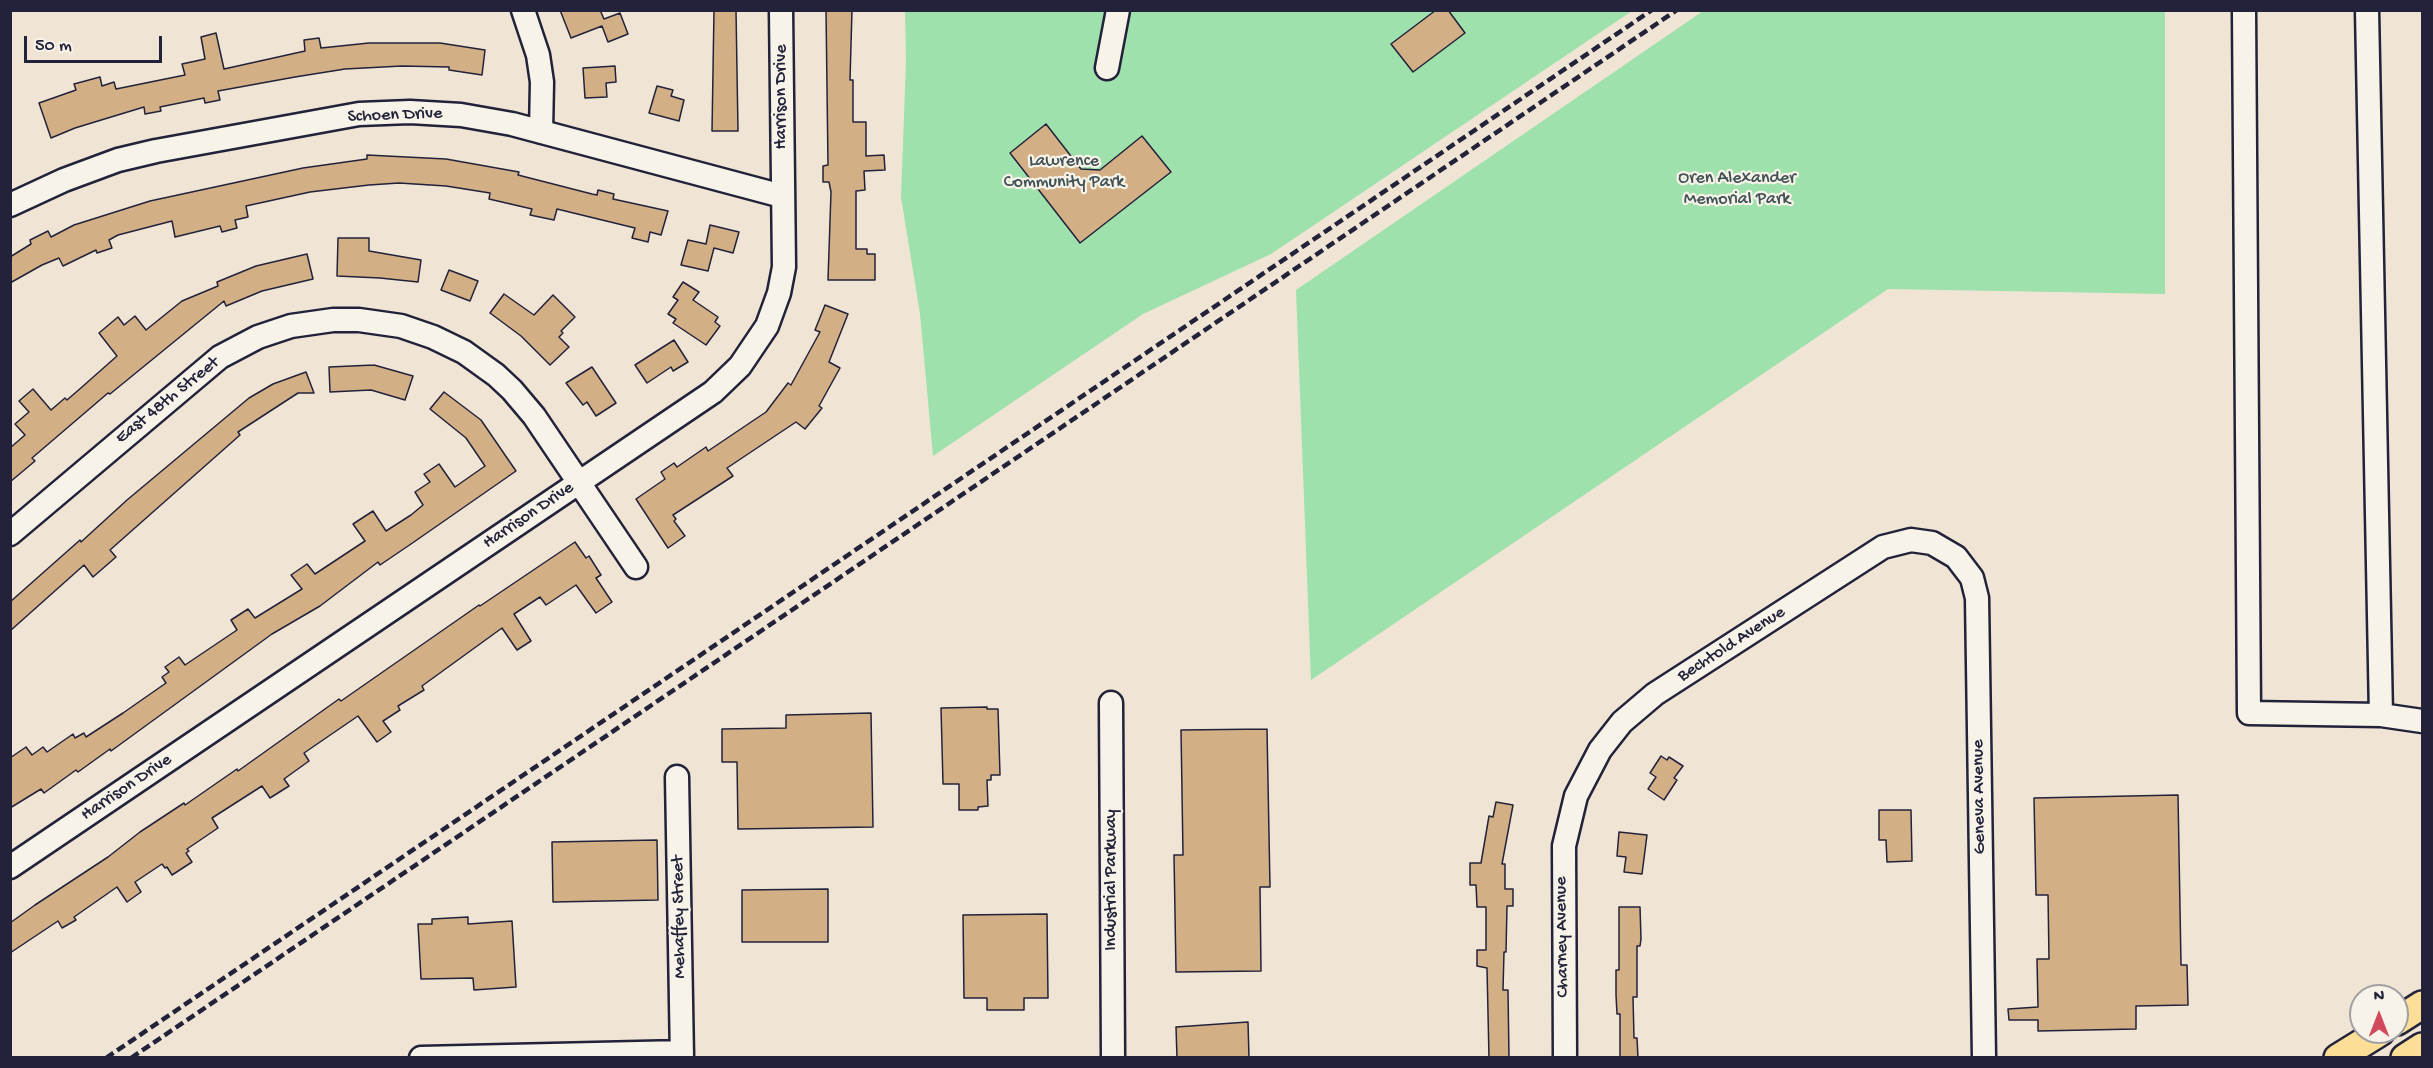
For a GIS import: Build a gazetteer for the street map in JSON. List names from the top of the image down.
{
  "streets": {
    "street": [
      "Harrison Drive",
      "Schoen Drive",
      "East 48th Street",
      "Bechtold Avenue",
      "Geneva Avenue",
      "Industrial Parkway",
      "Mehaffey Street",
      "Charney Avenue"
    ]
  },
  "crossings": [
    ["Harrison Drive", "Schoen Drive"],
    ["Harrison Drive", "East 48th Street"],
    ["Bechtold Avenue", "Geneva Avenue"],
    ["Bechtold Avenue", "Charney Avenue"]
  ],
  "parks": ["Lawrence Community Park", "Oren Alexander Memorial Park"],
  "scale_bar": "50 m",
  "north": "top"
}
